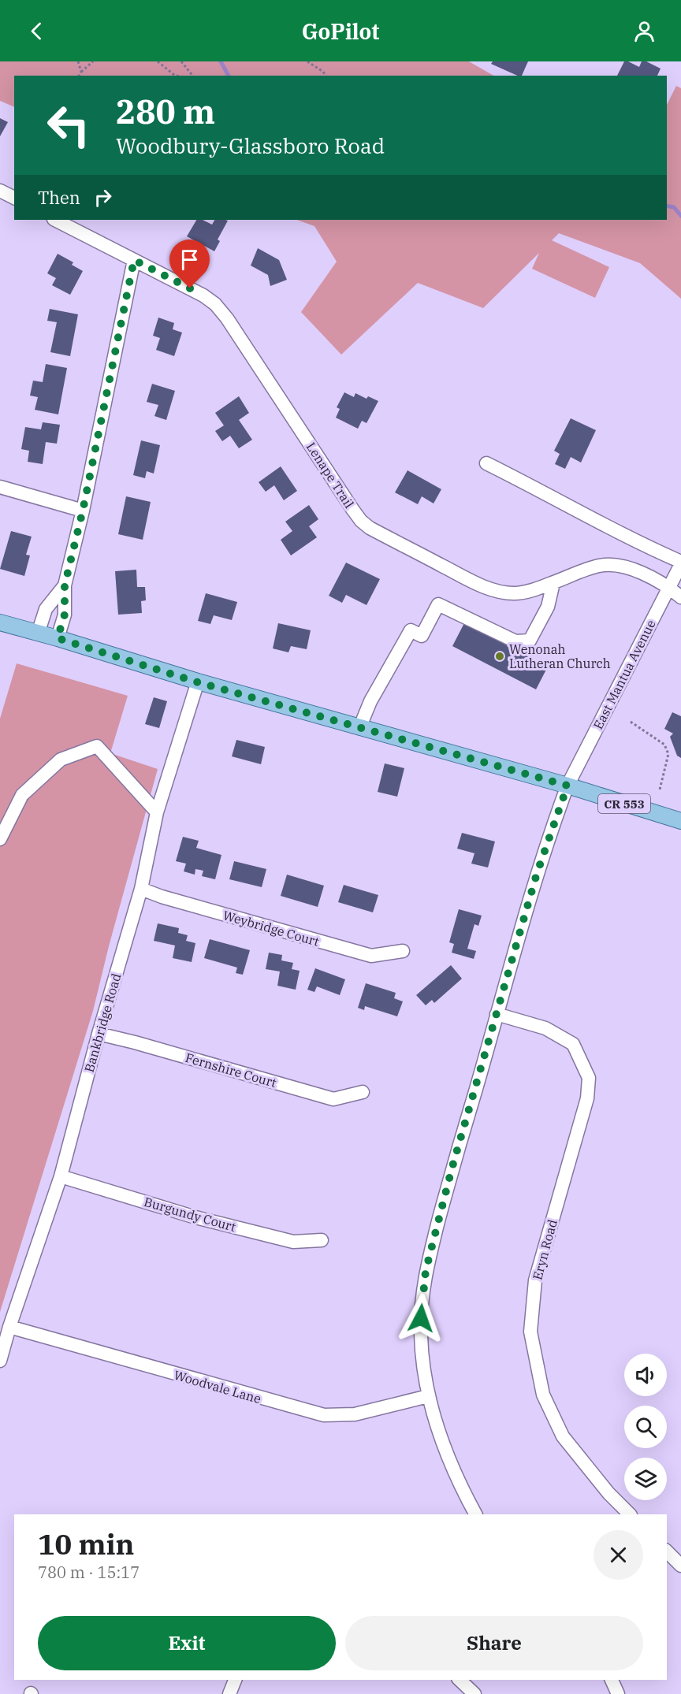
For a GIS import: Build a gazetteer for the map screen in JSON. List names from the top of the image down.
{
  "streets": {
    "main road": ["CR 553"],
    "street": [
      "Lenape Trail",
      "East Mantua Avenue",
      "Weybridge Court",
      "Bankbridge Road",
      "Fernshire Court",
      "Burgundy Court",
      "Eryn Road",
      "Woodvale Lane"
    ]
  },
  "crossings": [
    ["Lenape Trail", "East Mantua Avenue"],
    ["East Mantua Avenue", "CR 553"],
    ["East Mantua Avenue", "Eryn Road"],
    ["East Mantua Avenue", "Woodvale Lane"],
    ["CR 553", "Bankbridge Road"],
    ["Weybridge Court", "Bankbridge Road"],
    ["Bankbridge Road", "Fernshire Court"],
    ["Bankbridge Road", "Burgundy Court"],
    ["Bankbridge Road", "Woodvale Lane"]
  ],
  "places": ["Wenonah Lutheran Church"],
  "page": {
    "header": "GoPilot",
    "turn": ["280 m", "Woodbury-Glassboro Road"],
    "then": "Then",
    "heading": ["10 min", "780 m · 15:17"],
    "buttons": ["Exit", "Share"]
  }
}
